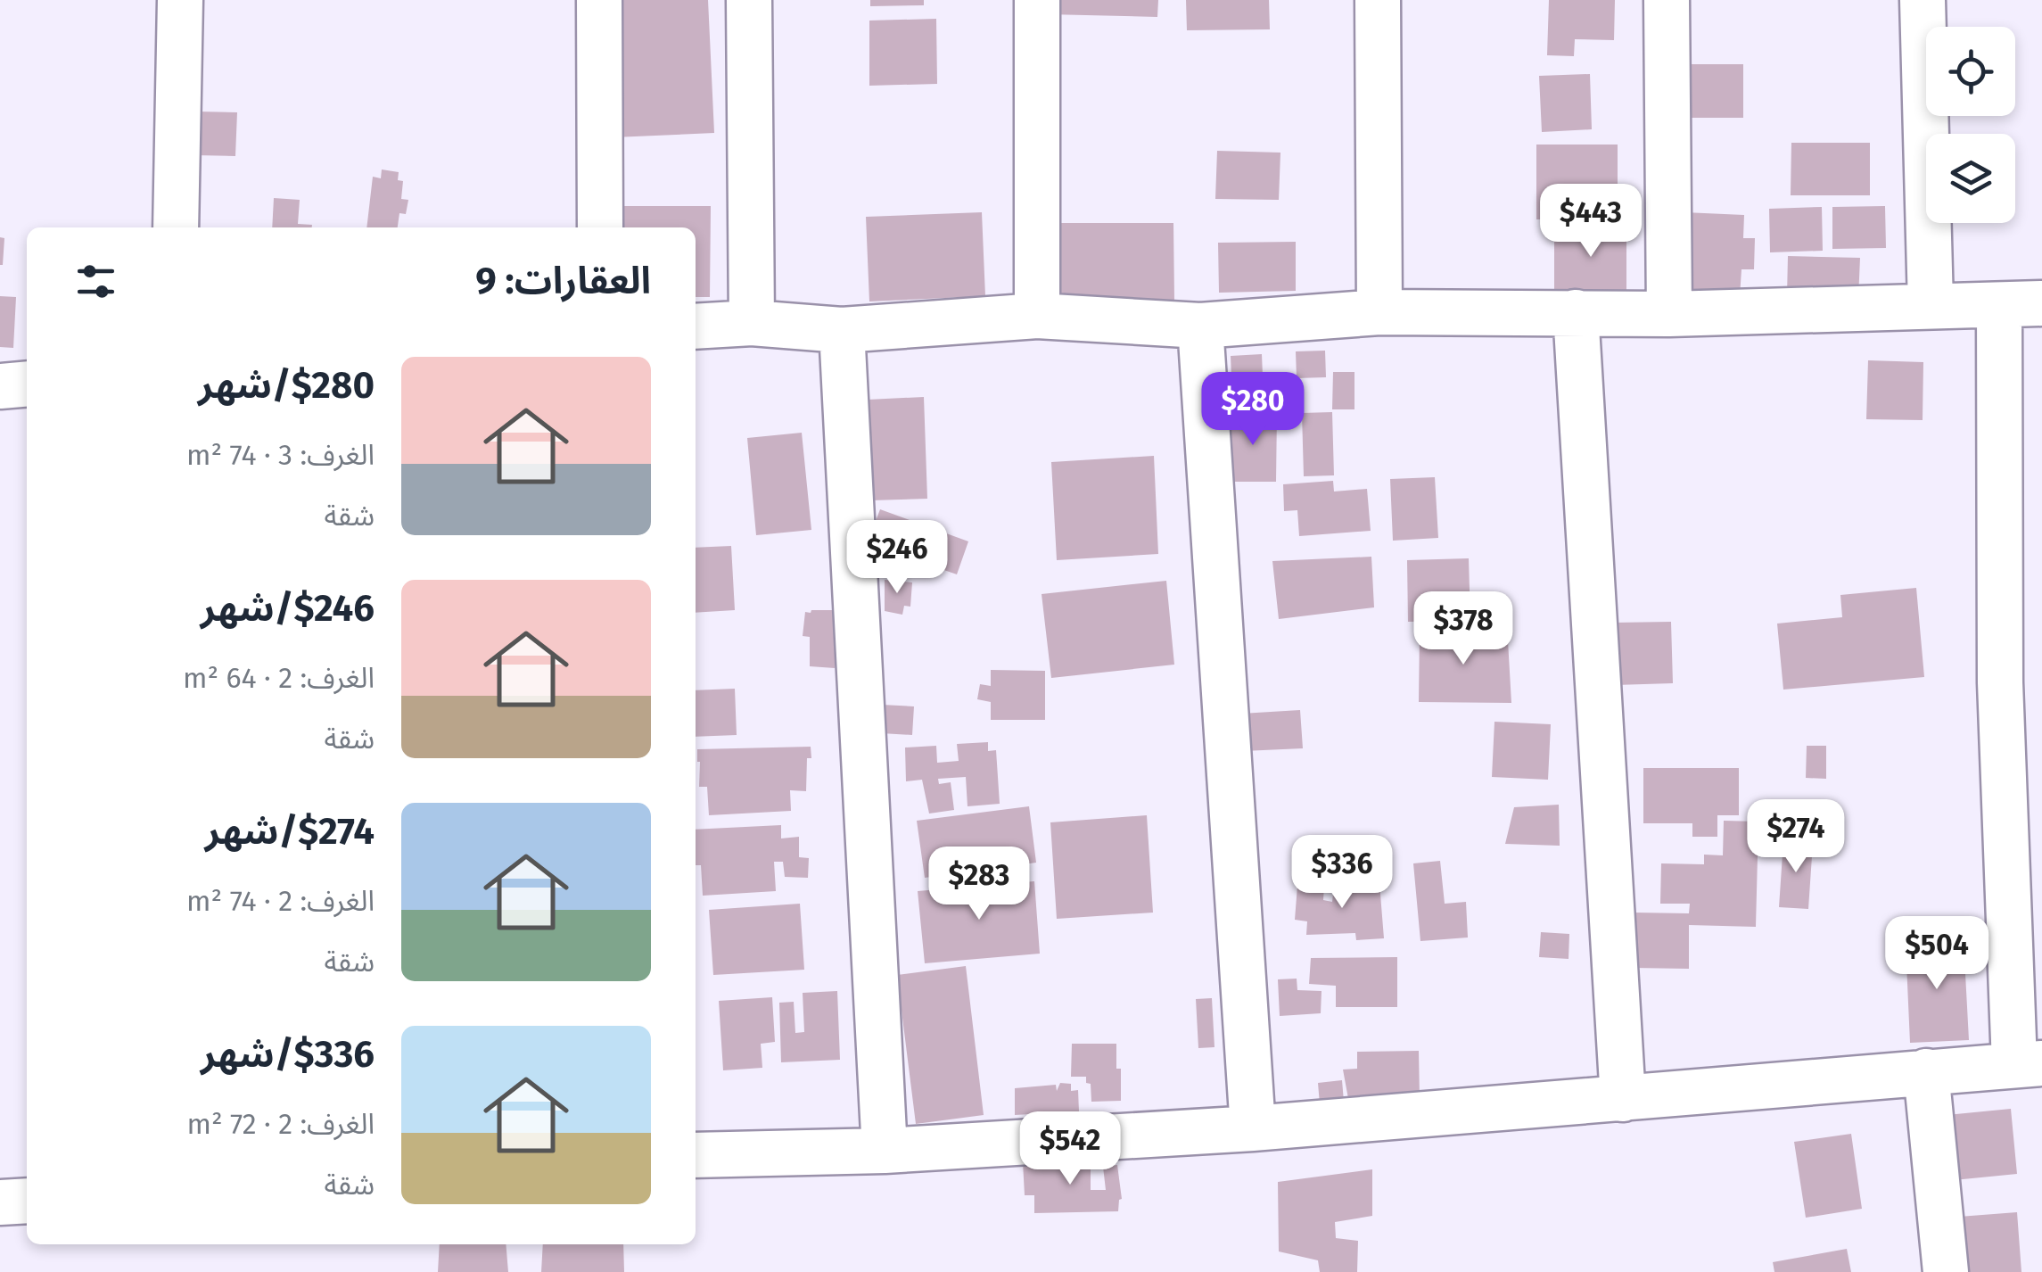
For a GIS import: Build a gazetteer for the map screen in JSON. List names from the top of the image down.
{
  "page": {
    "price": [
      "$443",
      "$280",
      "$246",
      "$378",
      "$274",
      "$336",
      "$283",
      "$504",
      "$542"
    ],
    "heading": "العقارات: 9",
    "list": [
      {
        "name": "$280/شهر",
        "note": "الغرف: 3 · 74 m² · شقة"
      },
      {
        "name": "$246/شهر",
        "note": "الغرف: 2 · 64 m² · شقة"
      },
      {
        "name": "$274/شهر",
        "note": "الغرف: 2 · 74 m² · شقة"
      },
      {
        "name": "$336/شهر",
        "note": "الغرف: 2 · 72 m² · شقة"
      }
    ]
  }
}
